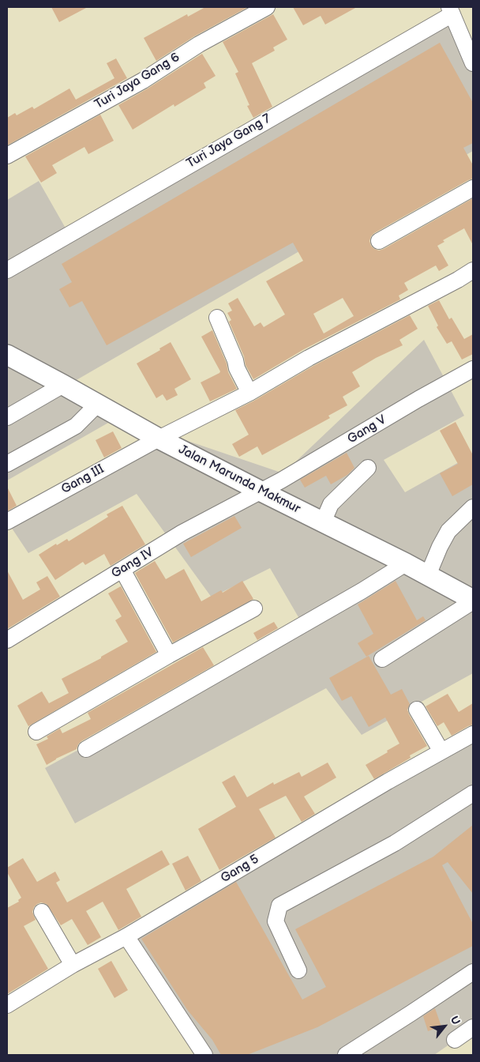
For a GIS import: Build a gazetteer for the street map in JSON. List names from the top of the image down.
{
  "streets": {
    "main road": ["Jalan Marunda Makmur"],
    "street": [
      "Turi Jaya Gang 6",
      "Turi Jaya Gang 7",
      "Gang V",
      "Gang III",
      "Gang IV",
      "Gang 5"
    ]
  },
  "crossings": [
    ["Gang V", "Jalan Marunda Makmur"],
    ["Gang V", "Gang IV"],
    ["Gang III", "Jalan Marunda Makmur"],
    ["Jalan Marunda Makmur", "Gang IV"]
  ],
  "north": "top right"
}
